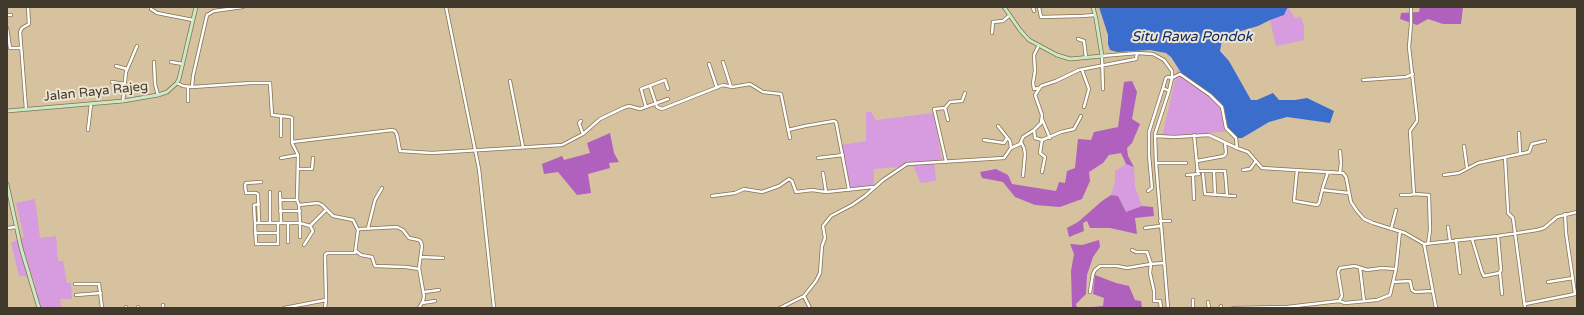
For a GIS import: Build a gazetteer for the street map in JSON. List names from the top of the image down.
{
  "streets": {
    "street": ["Jalan Raya Rajeg"]
  },
  "water": ["Situ Rawa Pondok"]
}
